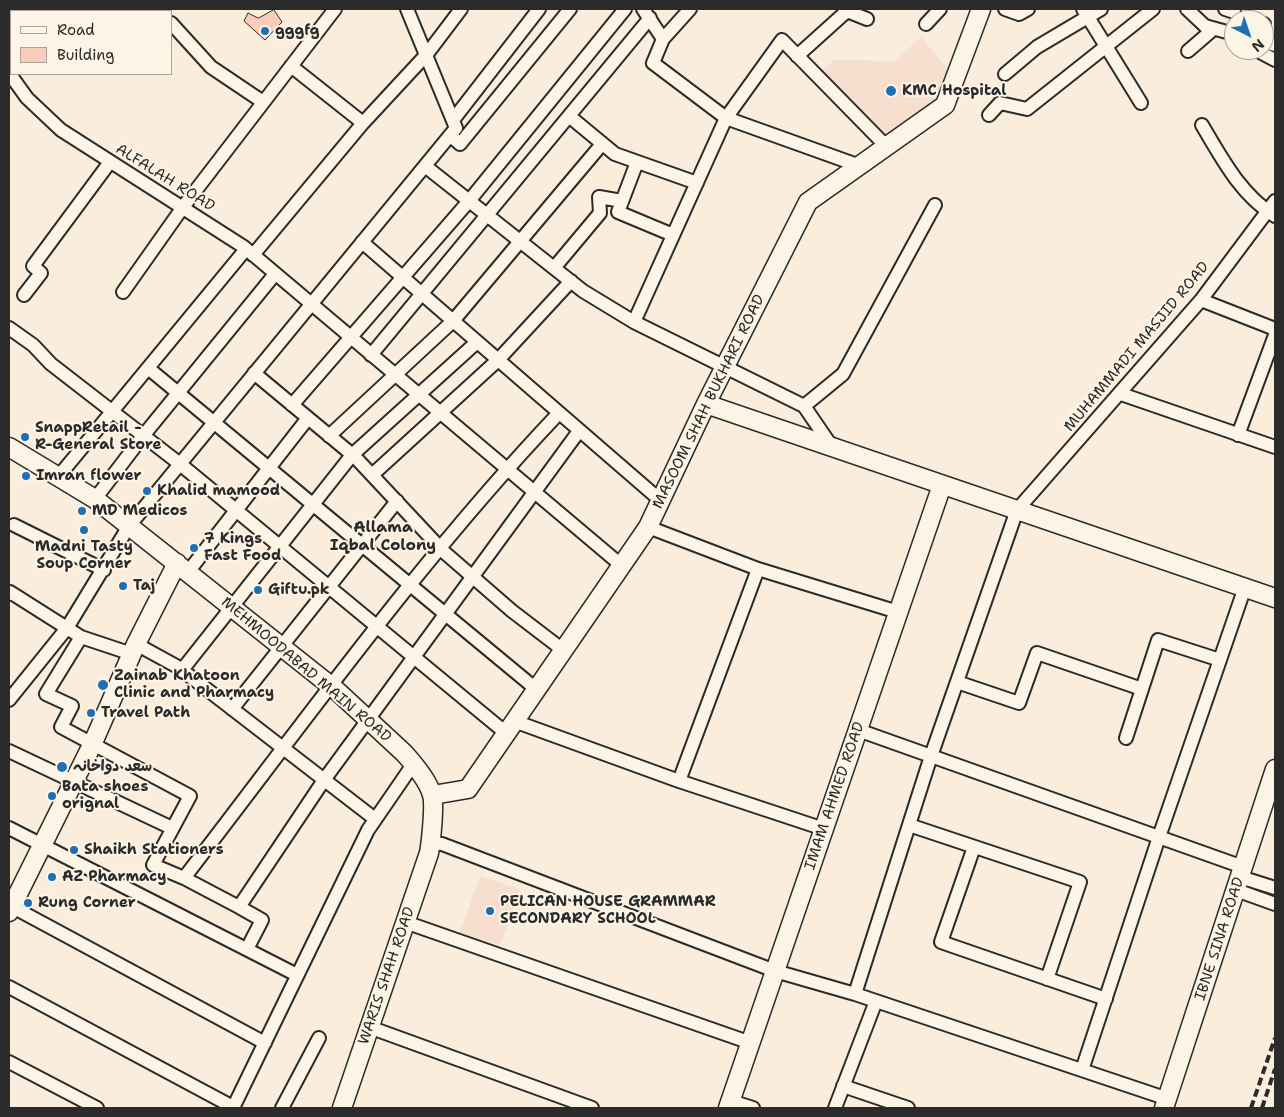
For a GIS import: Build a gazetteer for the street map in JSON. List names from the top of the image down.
{
  "streets": {
    "street": [
      "ALFALAH ROAD",
      "MUHAMMADI MASJID ROAD",
      "MASOOM SHAH BUKHARI ROAD",
      "MEHMOODABAD MAIN ROAD",
      "IMAM AHMED ROAD",
      "IBNE SINA ROAD",
      "WARIS SHAH ROAD"
    ]
  },
  "crossings": [
    ["ALFALAH ROAD", "MASOOM SHAH BUKHARI ROAD"],
    ["MASOOM SHAH BUKHARI ROAD", "MEHMOODABAD MAIN ROAD"]
  ],
  "districts": ["Allama Iqbal Colony"],
  "places": [
    "gggfg",
    "KMC Hospital",
    "SnappRetail - R-General Store",
    "Imran flower",
    "Khalid mamood",
    "MD Medicos",
    "Madni Tasty Soup Corner",
    "7 Kings Fast Food",
    "Taj",
    "Giftu.pk",
    "Zainab Khatoon Clinic and Pharmacy",
    "Travel Path",
    "سعد دواخانہ",
    "Bata shoes orignal",
    "Shaikh Stationers",
    "AZ Pharmacy",
    "Rung Corner",
    "PELICAN HOUSE GRAMMAR SECONDARY SCHOOL"
  ],
  "legend": ["Road", "Building"],
  "north": "bottom right"
}
